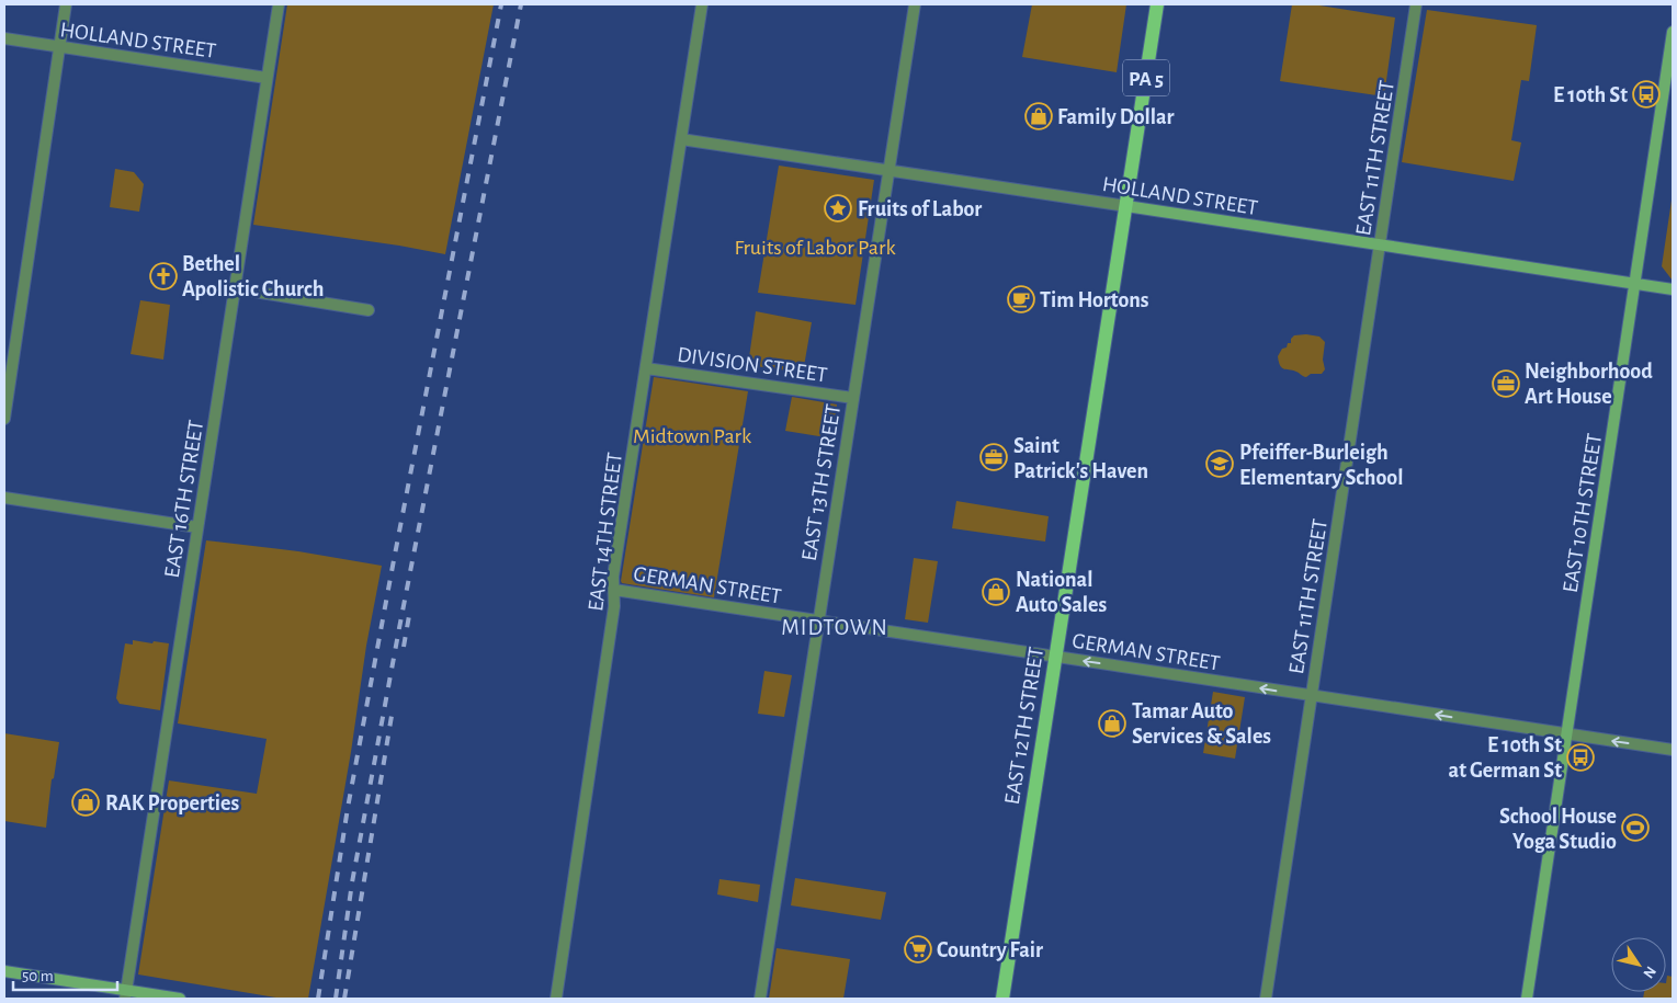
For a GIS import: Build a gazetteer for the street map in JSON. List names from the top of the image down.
{
  "streets": {
    "main road": ["PA 5", "EAST 12TH STREET"],
    "street": [
      "HOLLAND STREET",
      "EAST 11TH STREET",
      "DIVISION STREET",
      "EAST 13TH STREET",
      "EAST 16TH STREET",
      "EAST 10TH STREET",
      "EAST 14TH STREET",
      "GERMAN STREET"
    ]
  },
  "crossings": [
    ["HOLLAND STREET", "EAST 11TH STREET"],
    ["HOLLAND STREET", "EAST 13TH STREET"],
    ["HOLLAND STREET", "EAST 16TH STREET"],
    ["HOLLAND STREET", "EAST 10TH STREET"],
    ["HOLLAND STREET", "EAST 14TH STREET"],
    ["HOLLAND STREET", "EAST 12TH STREET"],
    ["EAST 11TH STREET", "GERMAN STREET"],
    ["DIVISION STREET", "EAST 13TH STREET"],
    ["DIVISION STREET", "EAST 14TH STREET"],
    ["EAST 13TH STREET", "GERMAN STREET"],
    ["EAST 10TH STREET", "GERMAN STREET"],
    ["EAST 14TH STREET", "GERMAN STREET"],
    ["GERMAN STREET", "EAST 12TH STREET"]
  ],
  "one_way": ["GERMAN STREET"],
  "districts": ["MIDTOWN"],
  "parks": ["Fruits of Labor Park", "Midtown Park"],
  "places": {
    "bus stop": ["E 10th St", "E 10th St at German St"],
    "shop": [
      "Family Dollar",
      "National Auto Sales",
      "Tamar Auto Services & Sales",
      "RAK Properties"
    ],
    "place": ["Fruits of Labor"],
    "church": ["Bethel Apolistic Church"],
    "cafe": ["Tim Hortons"],
    "office": ["Neighborhood Art House", "Saint Patrick's Haven"],
    "school or university": ["Pfeiffer-Burleigh Elementary School"],
    "sports": ["School House Yoga Studio"],
    "supermarket": ["Country Fair"]
  },
  "scale_bar": "50 m",
  "north": "bottom right"
}
